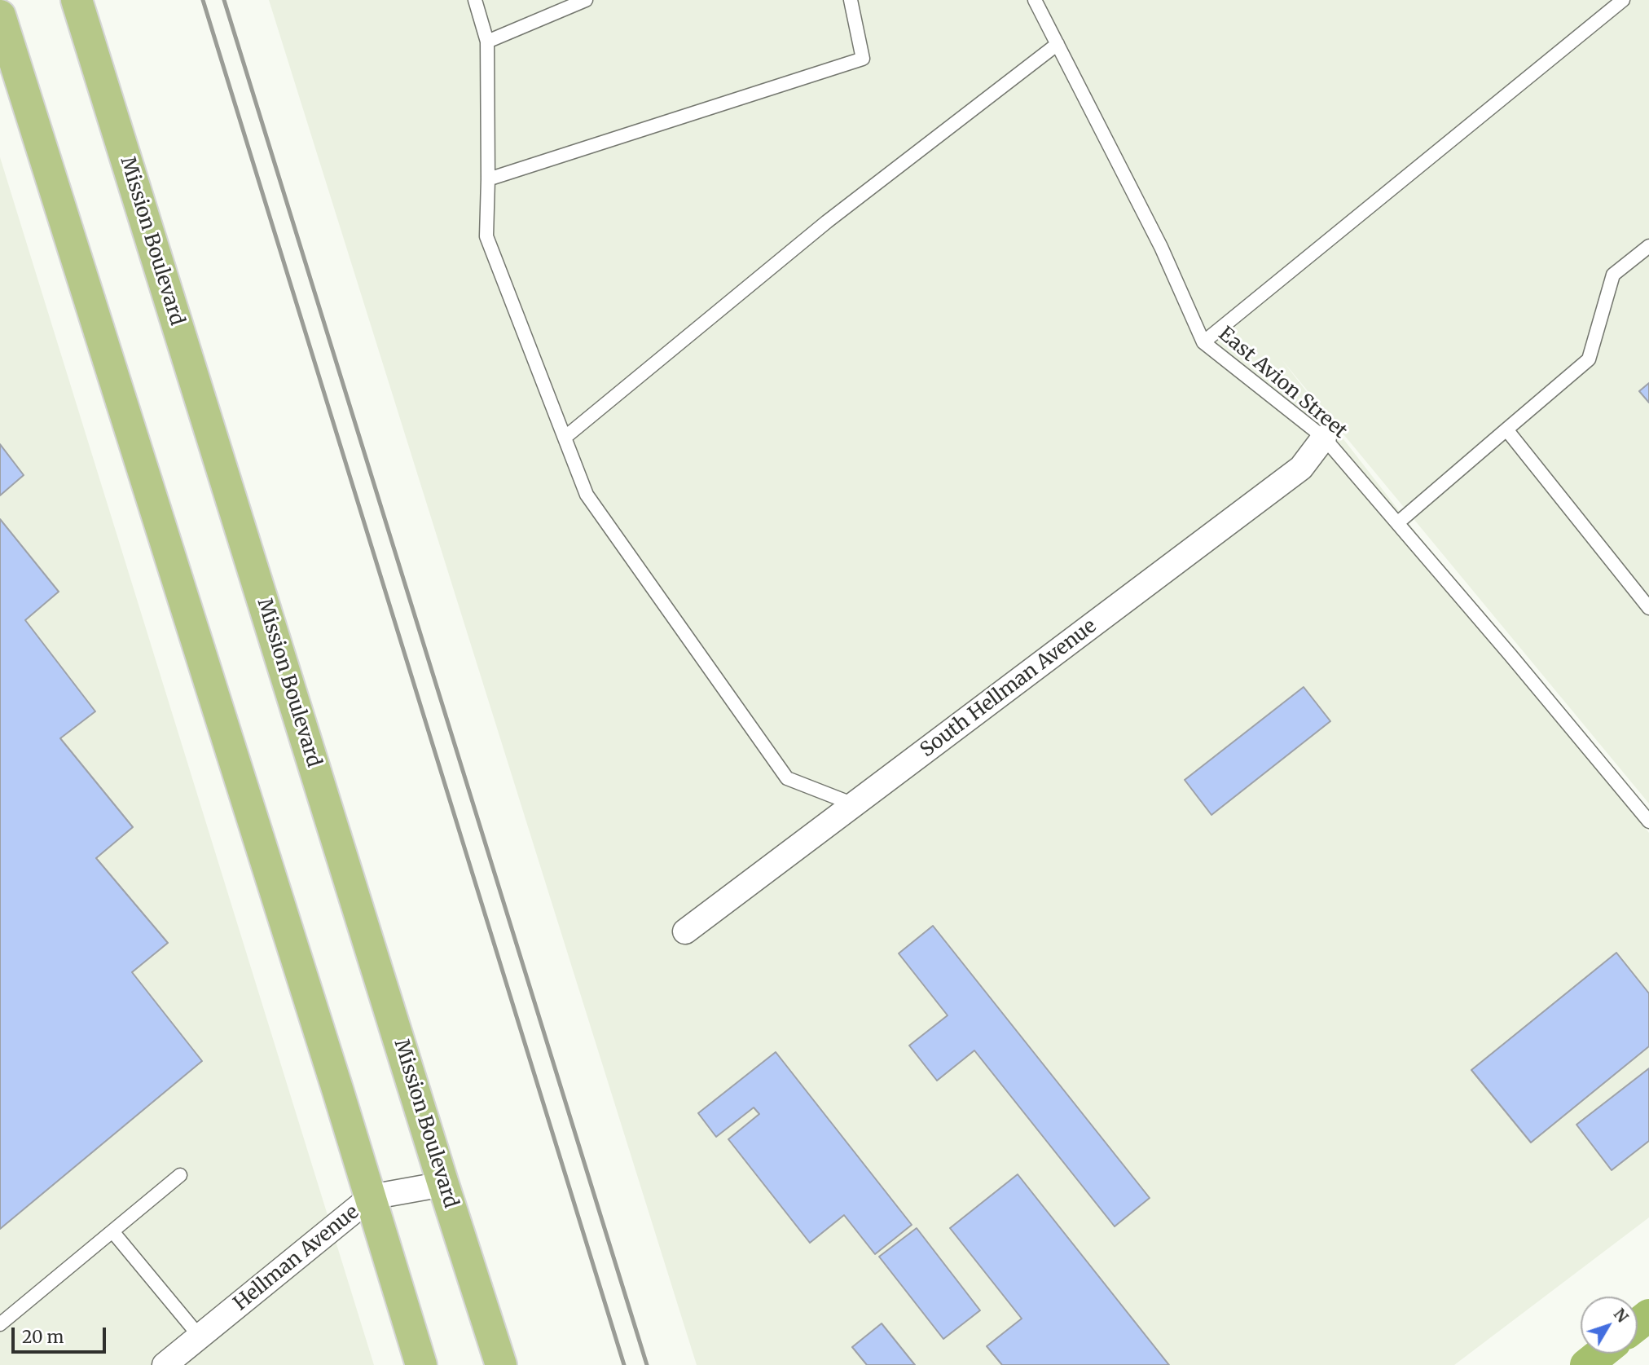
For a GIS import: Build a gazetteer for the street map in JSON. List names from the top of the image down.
{
  "streets": {
    "main road": ["Mission Boulevard"],
    "street": ["South Hellman Avenue", "Hellman Avenue"],
    "lane": ["East Avion Street"]
  },
  "crossings": [
    ["Mission Boulevard", "Hellman Avenue"],
    ["East Avion Street", "South Hellman Avenue"]
  ],
  "scale_bar": "20 m",
  "north": "top right"
}
